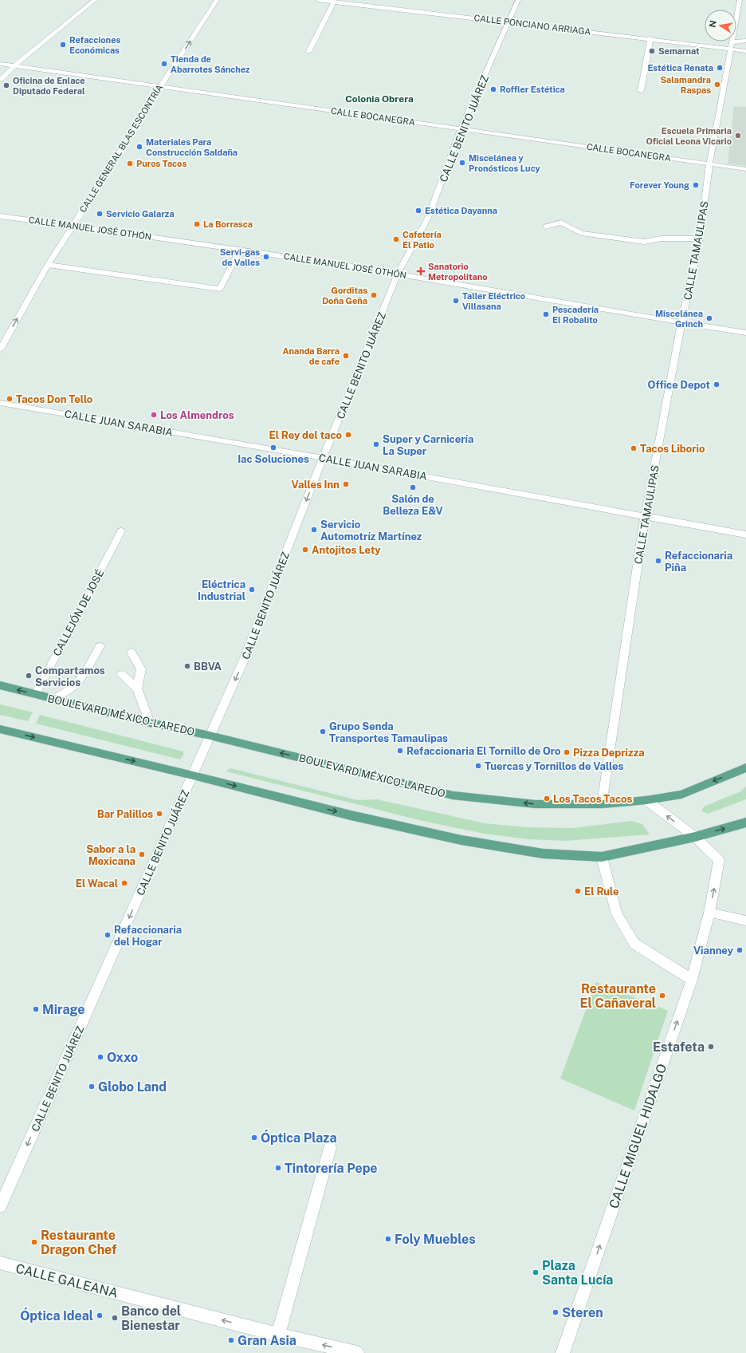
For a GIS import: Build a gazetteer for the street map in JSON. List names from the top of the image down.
{
  "streets": {
    "main road": ["BOULEVARD MÉXICO-LAREDO"],
    "street": [
      "CALLE PONCIANO ARRIAGA",
      "CALLE BOCANEGRA",
      "CALLE BENITO JUÁREZ",
      "CALLE GENERAL BLAS ESCONTRÍA",
      "CALLE MANUEL JOSÉ OTHÓN",
      "CALLE TAMAULIPAS",
      "CALLE JUAN SARABIA",
      "CALLEJÓN DE JOSÉ",
      "CALLE MIGUEL HIDALGO",
      "CALLE GALEANA"
    ]
  },
  "crossings": [
    ["CALLE PONCIANO ARRIAGA", "CALLE BENITO JUÁREZ"],
    ["CALLE PONCIANO ARRIAGA", "CALLE TAMAULIPAS"],
    ["CALLE BOCANEGRA", "CALLE BENITO JUÁREZ"],
    ["CALLE BOCANEGRA", "CALLE GENERAL BLAS ESCONTRÍA"],
    ["CALLE BOCANEGRA", "CALLE TAMAULIPAS"],
    ["CALLE BENITO JUÁREZ", "CALLE MANUEL JOSÉ OTHÓN"],
    ["CALLE BENITO JUÁREZ", "CALLE JUAN SARABIA"],
    ["CALLE BENITO JUÁREZ", "BOULEVARD MÉXICO-LAREDO"],
    ["CALLE GENERAL BLAS ESCONTRÍA", "CALLE MANUEL JOSÉ OTHÓN"],
    ["CALLE MANUEL JOSÉ OTHÓN", "CALLE TAMAULIPAS"],
    ["CALLE TAMAULIPAS", "CALLE JUAN SARABIA"],
    ["CALLE TAMAULIPAS", "BOULEVARD MÉXICO-LAREDO"],
    ["CALLEJÓN DE JOSÉ", "BOULEVARD MÉXICO-LAREDO"],
    ["BOULEVARD MÉXICO-LAREDO", "CALLE MIGUEL HIDALGO"]
  ],
  "one_way": [
    "CALLE BENITO JUÁREZ",
    "CALLE GENERAL BLAS ESCONTRÍA",
    "CALLE MIGUEL HIDALGO",
    "CALLE GALEANA"
  ],
  "districts": ["Colonia Obrera"],
  "places": {
    "other": [
      "Refacciones Económicas",
      "Semarnat",
      "Tienda de Abarrotes Sánchez",
      "Estética Renata",
      "Salamandra Raspas",
      "Oficina de Enlace Diputado Federal",
      "Roffler Estética",
      "Escuela Primaria Oficial Leona Vicario",
      "Materiales Para Construcción Saldaña",
      "Miscelánea y Pronósticos Lucy",
      "Puros Tacos",
      "Forever Young",
      "Estética Dayanna",
      "Servicio Galarza",
      "La Borrasca",
      "Cafetería El Patio",
      "Servi-gas de Valles",
      "Gorditas Doña Geña",
      "Taller Eléctrico Villasana",
      "Pescadería El Robalito",
      "Miscelánea Grinch",
      "Ananda Barra de cafe",
      "Office Depot",
      "Tacos Don Tello",
      "Los Almendros",
      "El Rey del taco",
      "Super y Carnicería La Super",
      "Iac Soluciones",
      "Tacos Liborio",
      "Valles Inn",
      "Salón de Belleza E&V",
      "Servicio Automotríz Martínez",
      "Antojitos Lety",
      "Refaccionaria Piña",
      "Eléctrica Industrial",
      "BBVA",
      "Compartamos Servicios",
      "Grupo Senda Transportes Tamaulipas",
      "Refaccionaria El Tornillo de Oro",
      "Pizza Deprizza",
      "Tuercas y Tornillos de Valles",
      "Los Tacos Tacos",
      "Bar Palillos",
      "Sabor a la Mexicana",
      "El Wacal",
      "El Rule",
      "Refaccionaria del Hogar",
      "Vianney",
      "Restaurante El Cañaveral",
      "Mirage",
      "Estafeta",
      "Oxxo",
      "Globo Land",
      "Óptica Plaza",
      "Tintorería Pepe",
      "Foly Muebles",
      "Restaurante Dragon Chef",
      "Plaza Santa Lucía",
      "Steren",
      "Óptica Ideal",
      "Banco del Bienestar",
      "Gran Asia"
    ],
    "health": ["Sanatorio Metropolitano"]
  },
  "north": "left"
}
